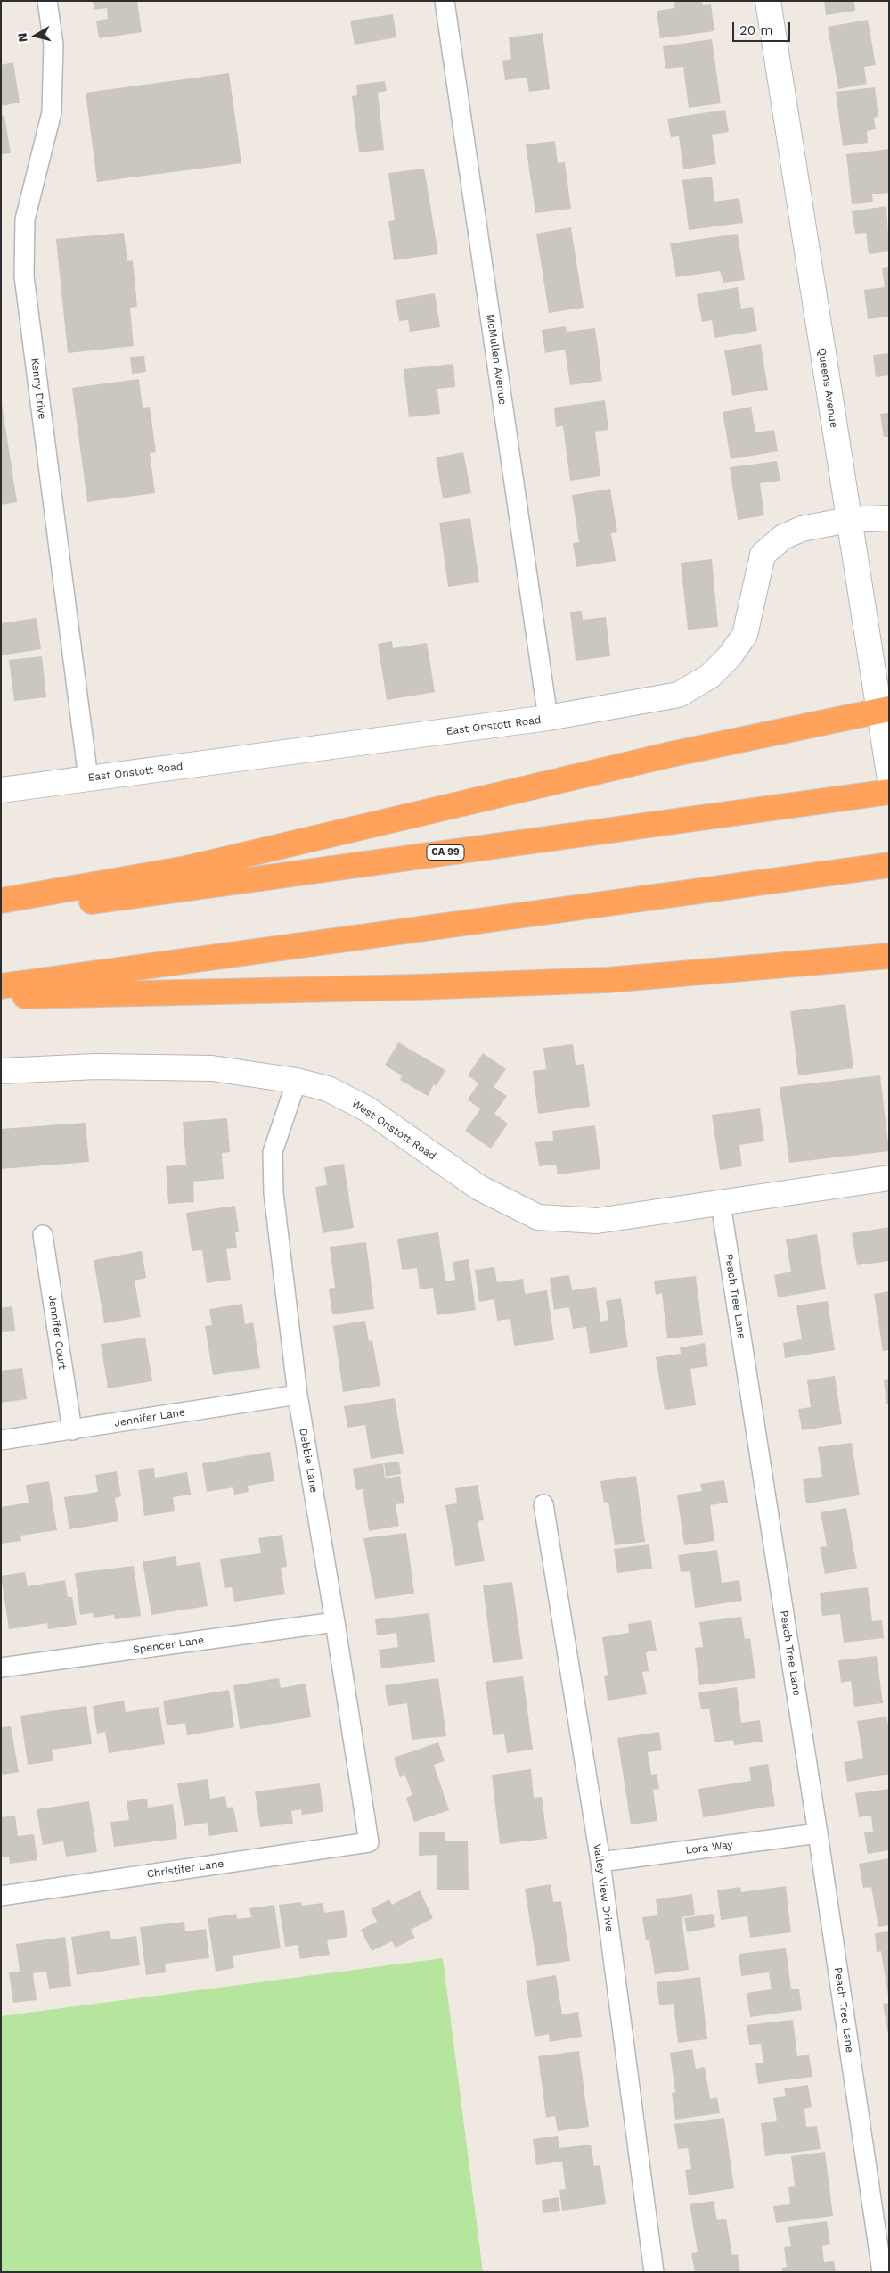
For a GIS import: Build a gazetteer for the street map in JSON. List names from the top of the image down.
{
  "streets": {
    "highway": ["CA 99"],
    "street": [
      "McMullen Avenue",
      "Queens Avenue",
      "Kenny Drive",
      "East Onstott Road",
      "West Onstott Road",
      "Peach Tree Lane",
      "Jennifer Court",
      "Jennifer Lane",
      "Debbie Lane",
      "Spencer Lane",
      "Lora Way",
      "Christifer Lane",
      "Valley View Drive"
    ]
  },
  "crossings": [
    ["McMullen Avenue", "East Onstott Road"],
    ["Queens Avenue", "East Onstott Road"],
    ["Kenny Drive", "East Onstott Road"],
    ["West Onstott Road", "Peach Tree Lane"],
    ["West Onstott Road", "Debbie Lane"],
    ["Peach Tree Lane", "Lora Way"],
    ["Jennifer Court", "Jennifer Lane"],
    ["Jennifer Lane", "Debbie Lane"],
    ["Debbie Lane", "Spencer Lane"],
    ["Debbie Lane", "Christifer Lane"],
    ["Lora Way", "Valley View Drive"]
  ],
  "scale_bar": "20 m",
  "north": "left"
}
